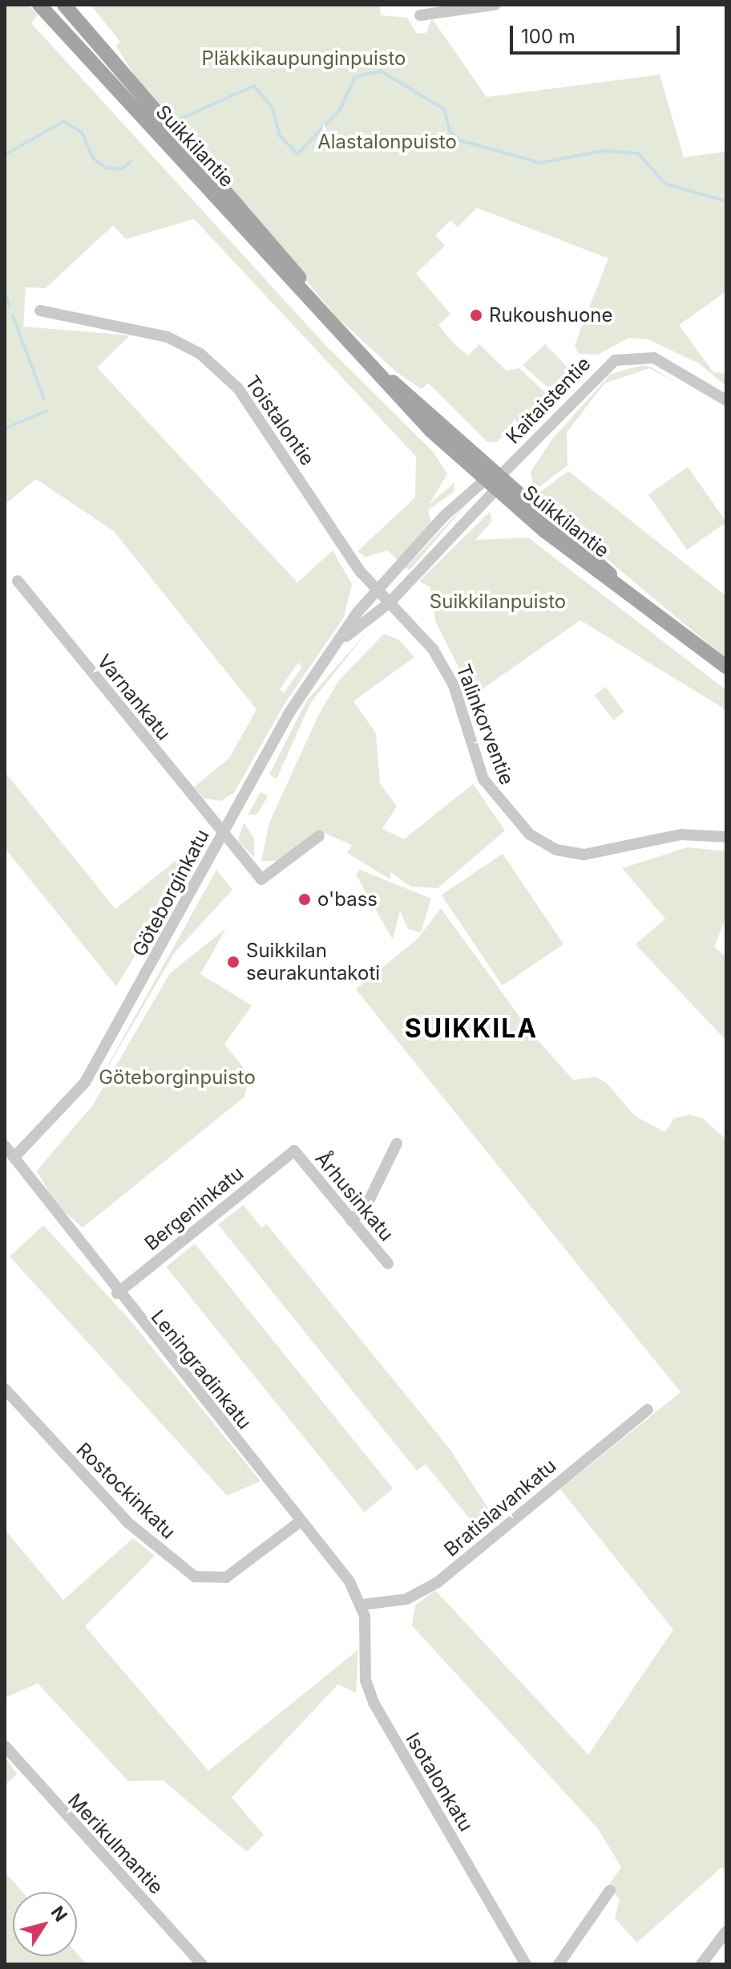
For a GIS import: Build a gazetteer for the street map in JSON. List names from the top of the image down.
{
  "streets": {
    "main road": ["Suikkilantie"],
    "street": [
      "Kaitaistentie",
      "Toistalontie",
      "Varnankatu",
      "Talinkorventie",
      "Göteborginkatu",
      "Århusinkatu",
      "Bergeninkatu",
      "Leningradinkatu",
      "Rostockinkatu",
      "Bratislavankatu",
      "Isotalonkatu",
      "Merikulmantie"
    ]
  },
  "crossings": [
    ["Suikkilantie", "Kaitaistentie"],
    ["Suikkilantie", "Göteborginkatu"],
    ["Kaitaistentie", "Göteborginkatu"],
    ["Toistalontie", "Talinkorventie"],
    ["Toistalontie", "Göteborginkatu"],
    ["Varnankatu", "Göteborginkatu"],
    ["Talinkorventie", "Göteborginkatu"],
    ["Göteborginkatu", "Leningradinkatu"],
    ["Århusinkatu", "Bergeninkatu"],
    ["Bergeninkatu", "Leningradinkatu"],
    ["Leningradinkatu", "Rostockinkatu"],
    ["Leningradinkatu", "Bratislavankatu"],
    ["Leningradinkatu", "Isotalonkatu"],
    ["Bratislavankatu", "Isotalonkatu"]
  ],
  "districts": ["SUIKKILA"],
  "parks": [
    "Pläkkikaupunginpuisto",
    "Alastalonpuisto",
    "Suikkilanpuisto",
    "Göteborginpuisto"
  ],
  "places": ["Rukoushuone", "o'bass", "Suikkilan seurakuntakoti"],
  "scale_bar": "100 m",
  "north": "top right"
}
